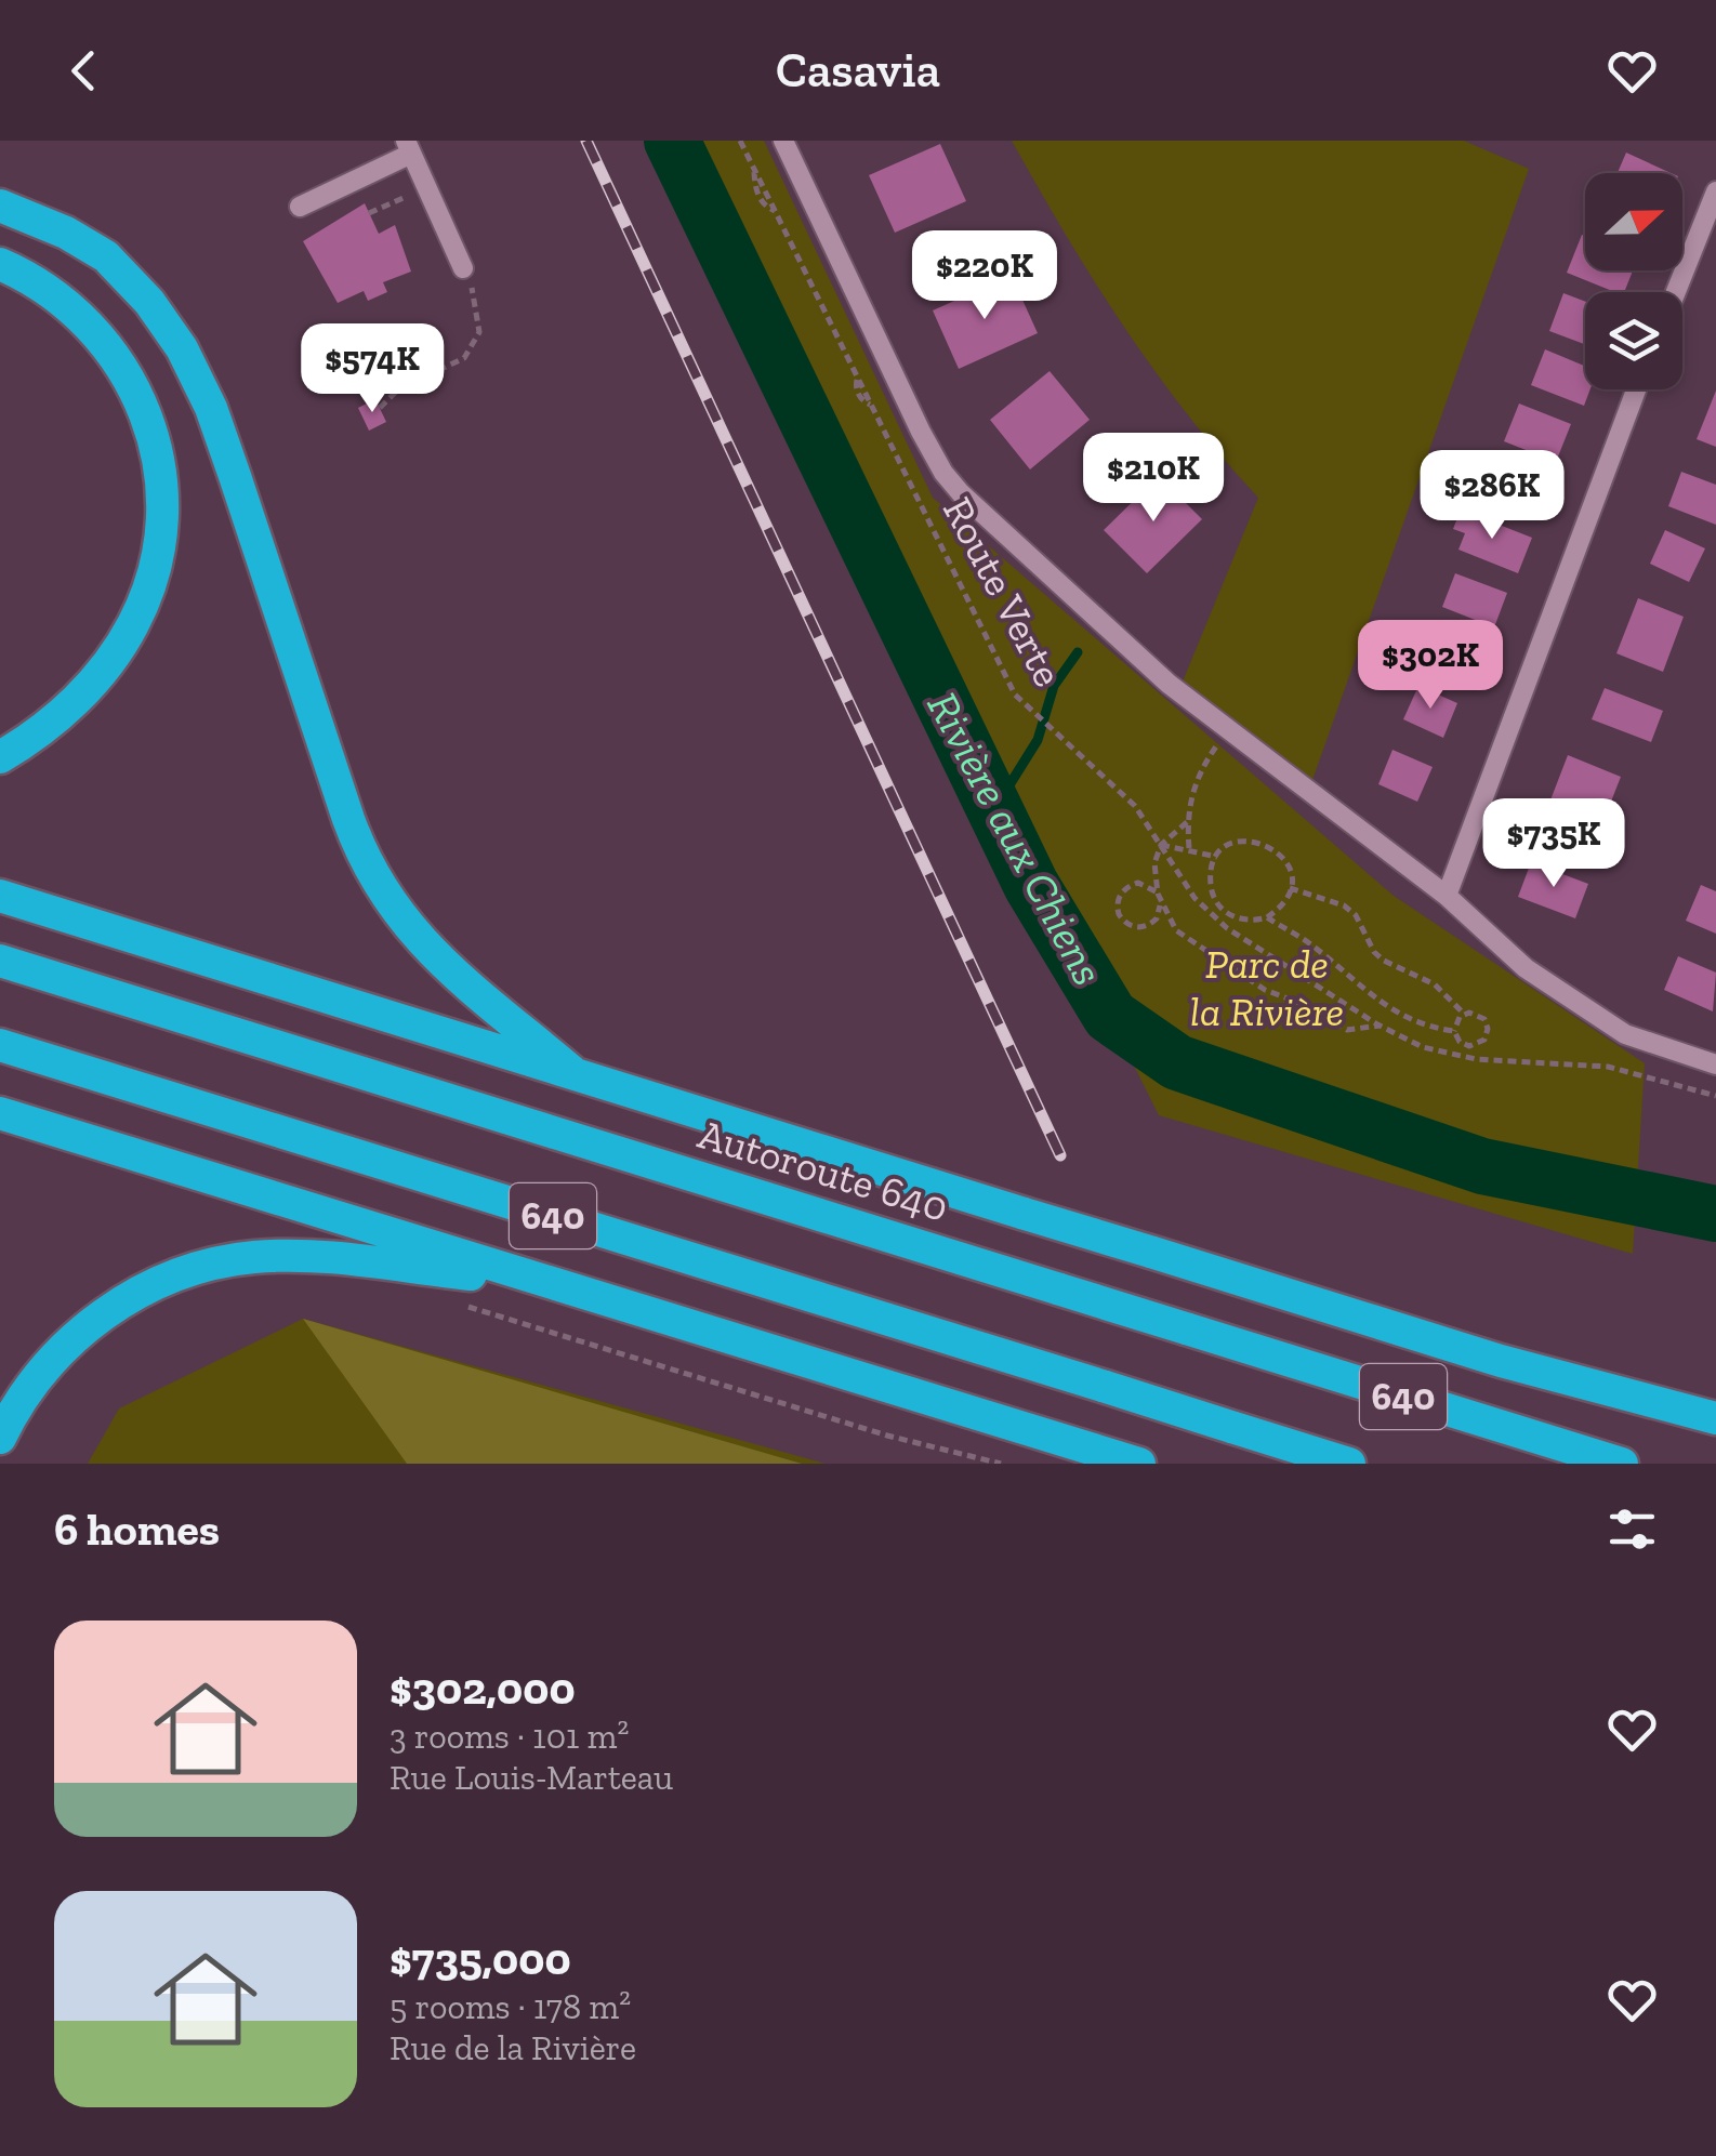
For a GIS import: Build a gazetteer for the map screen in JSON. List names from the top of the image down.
{
  "streets": {
    "highway": ["Autoroute 640", "640"],
    "path": ["Route Verte"]
  },
  "water": ["Rivière aux Chiens"],
  "parks": ["Parc de la Rivière"],
  "north": "right",
  "page": {
    "header": "Casavia",
    "price": [
      "$220K",
      "$574K",
      "$210K",
      "$286K",
      "$302K",
      "$735K"
    ],
    "heading": "6 homes",
    "list": [
      {
        "name": "$302,000",
        "note": "3 rooms · 101 m² · Rue Louis-Marteau"
      },
      {
        "name": "$735,000",
        "note": "5 rooms · 178 m² · Rue de la Rivière"
      }
    ]
  }
}
